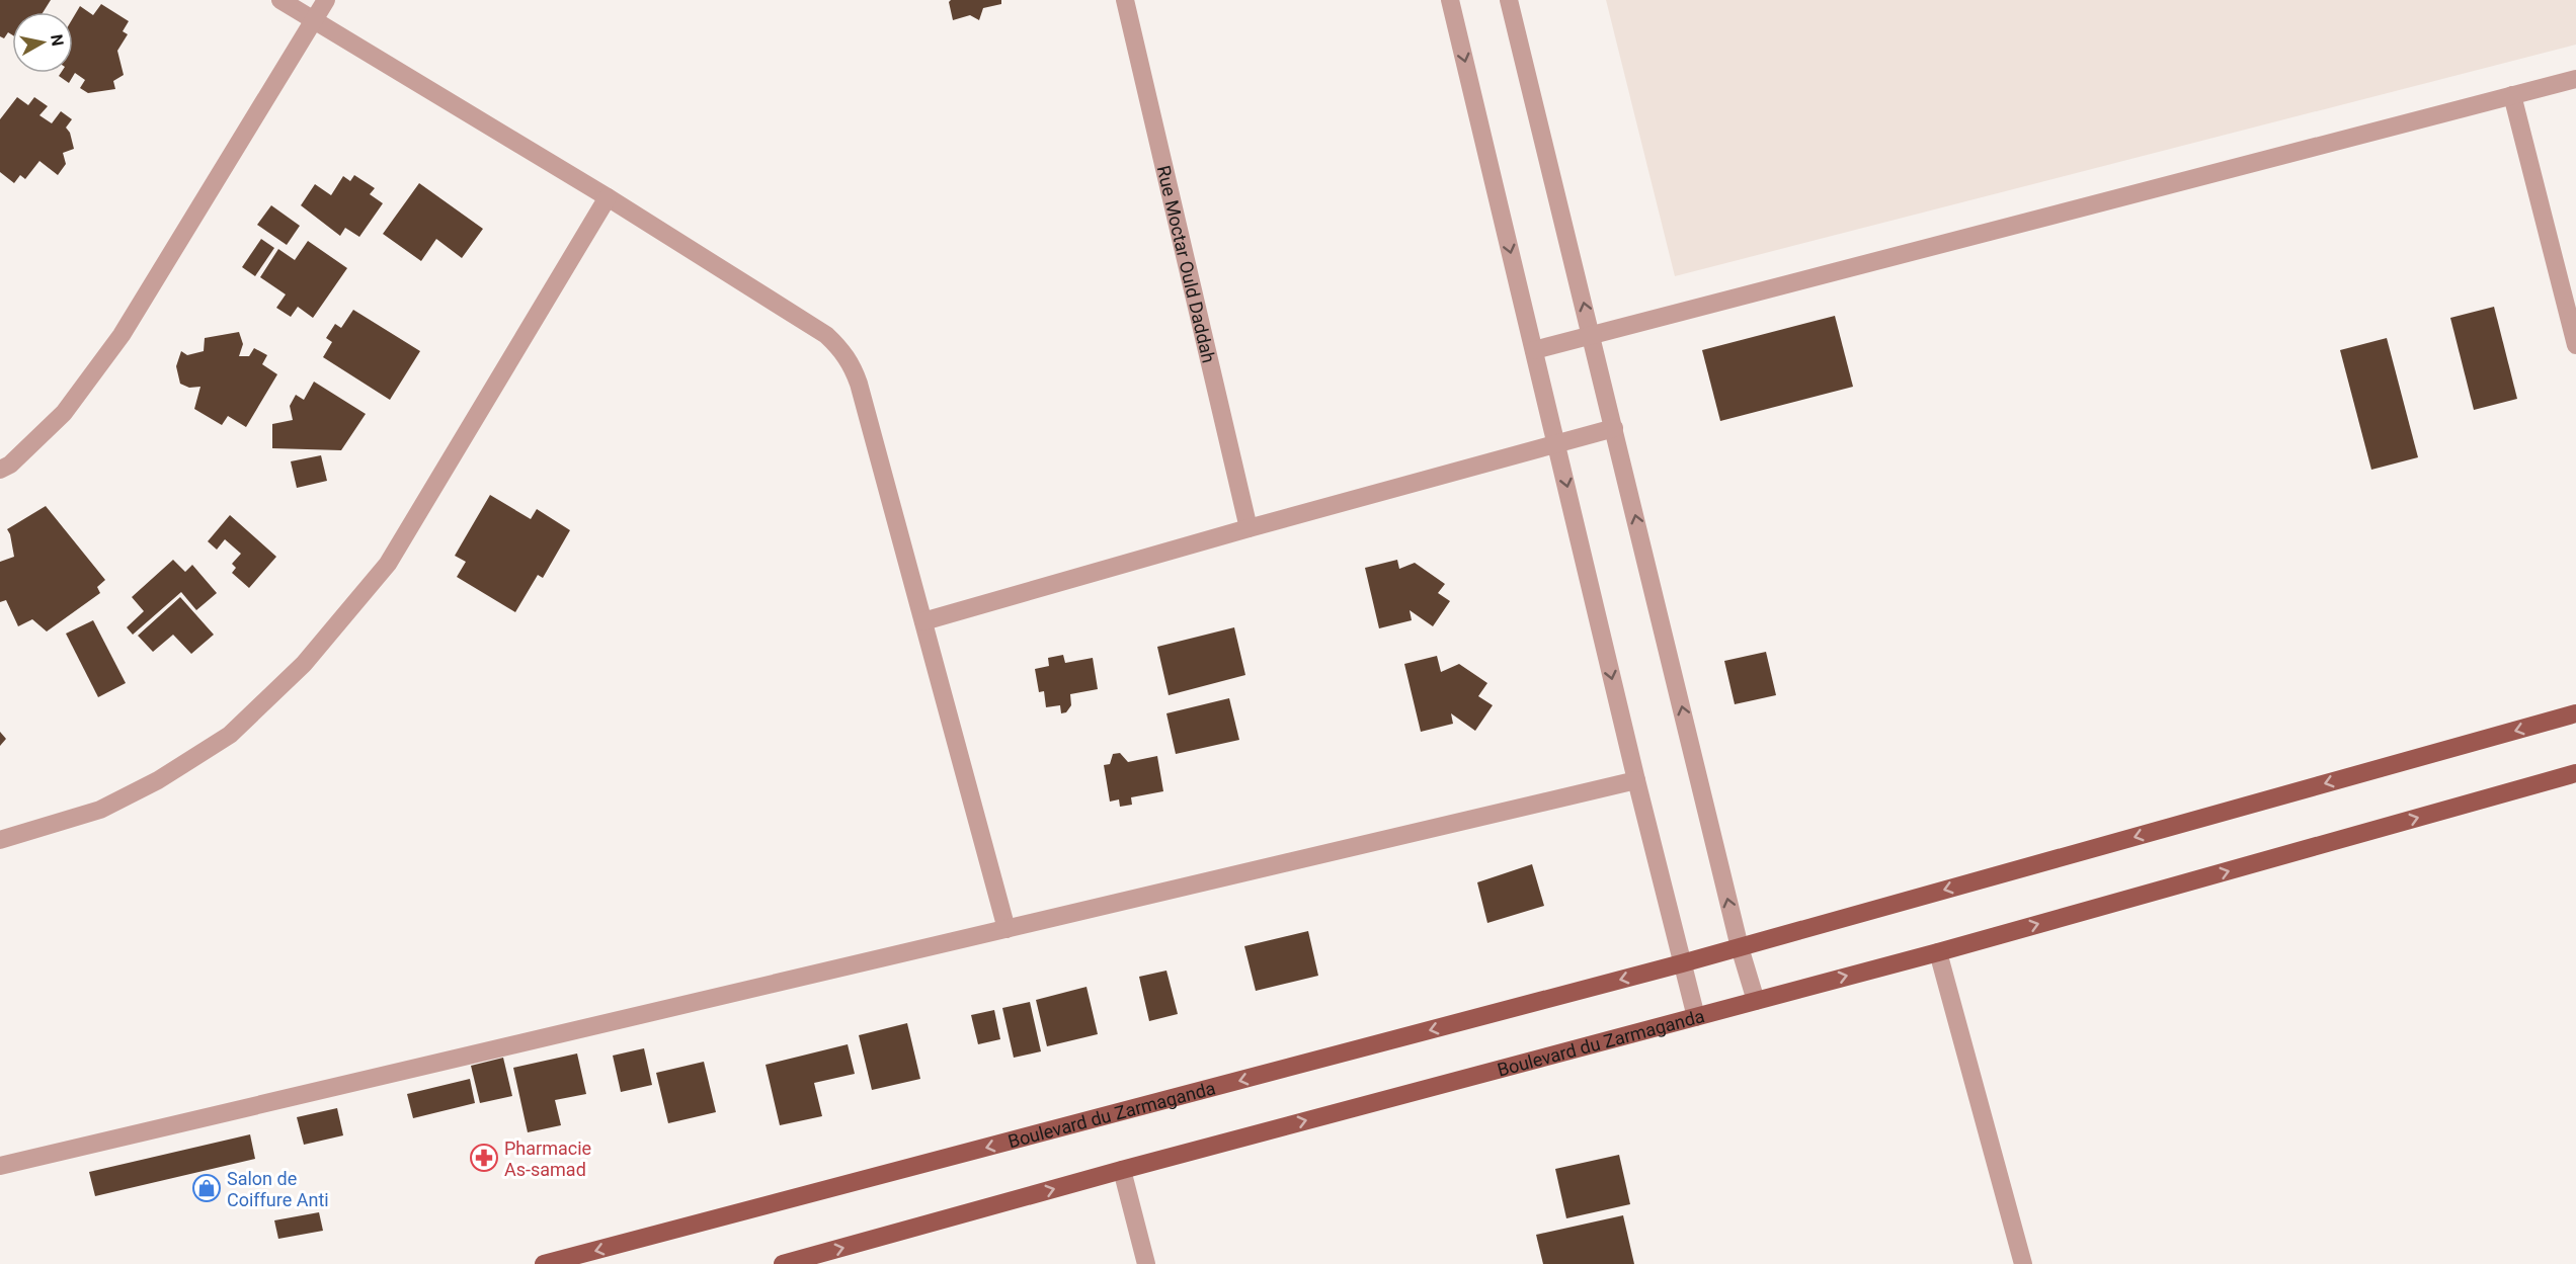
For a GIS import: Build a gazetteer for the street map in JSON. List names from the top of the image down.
{
  "streets": {
    "main road": ["Boulevard du Zarmaganda"],
    "street": ["Rue Moctar Ould Daddah"]
  },
  "places": {
    "pharmacy": ["Pharmacie As-samad"],
    "shop": ["Salon de Coiffure Anti"]
  },
  "north": "right"
}
